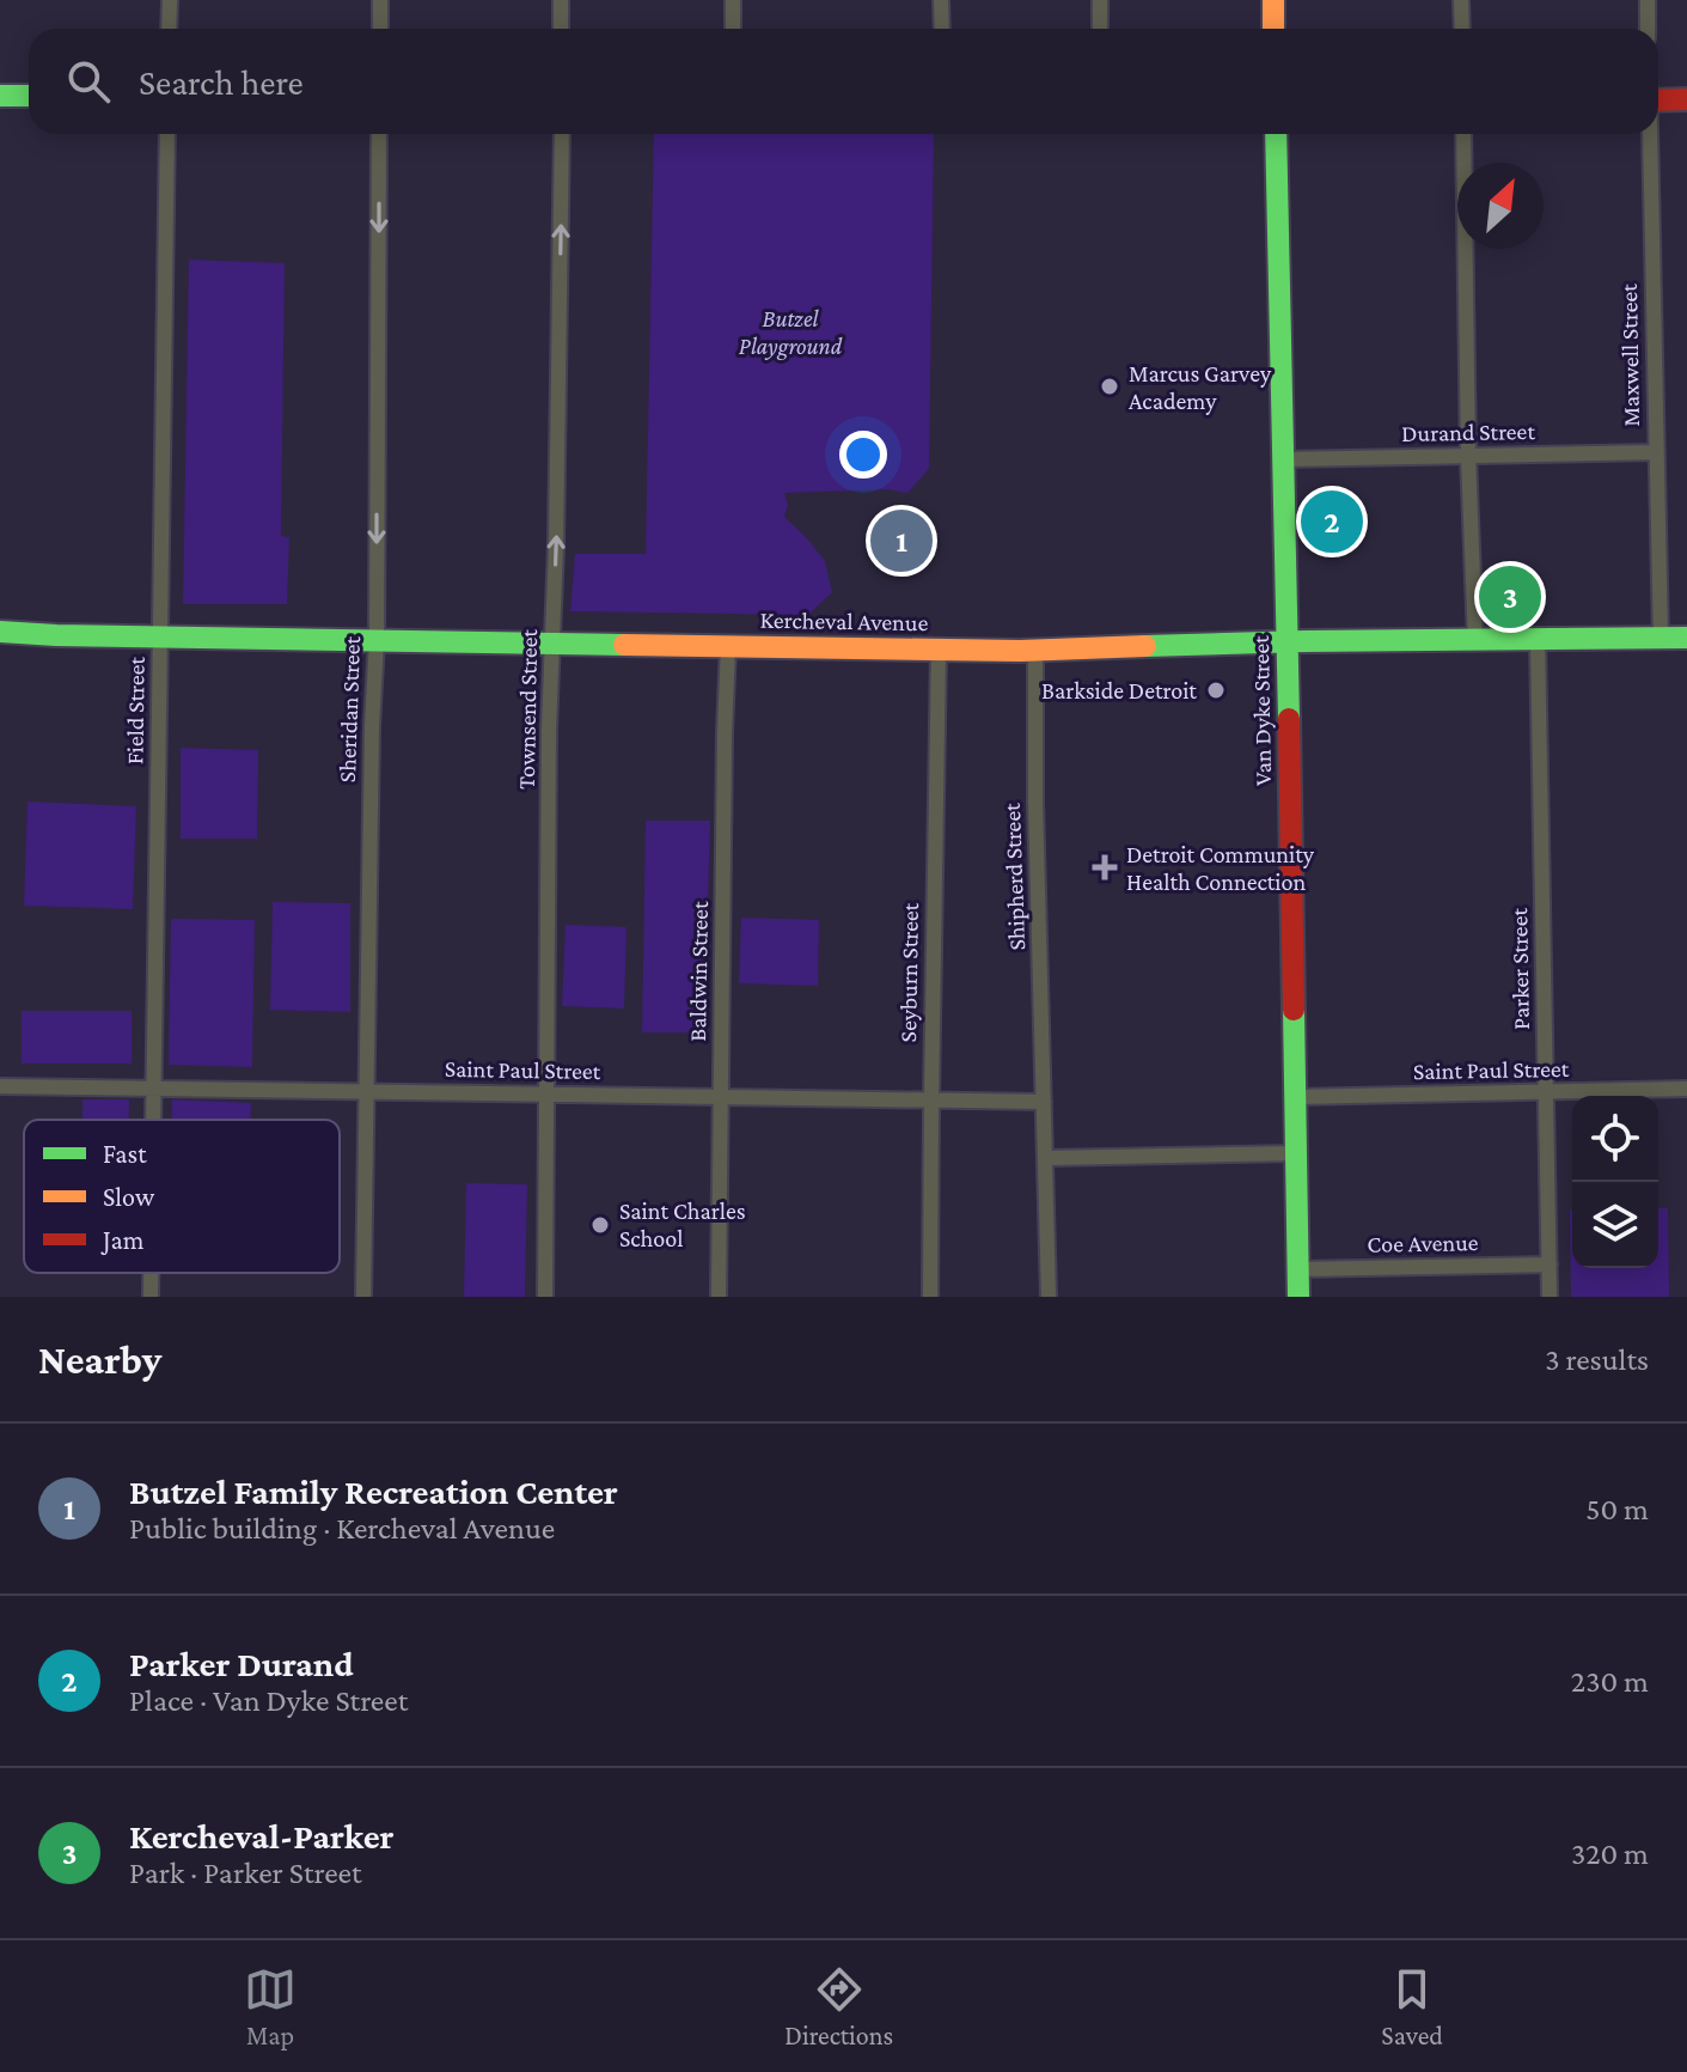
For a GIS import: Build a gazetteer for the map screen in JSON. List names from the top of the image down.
{
  "streets": {
    "street": [
      "Maxwell Street",
      "Durand Street",
      "Kercheval Avenue",
      "Sheridan Street",
      "Townsend Street",
      "Field Street",
      "Van Dyke Street",
      "Shipherd Street",
      "Parker Street",
      "Baldwin Street",
      "Seyburn Street",
      "Saint Paul Street",
      "Coe Avenue"
    ]
  },
  "crossings": [
    ["Maxwell Street", "Durand Street"],
    ["Maxwell Street", "Kercheval Avenue"],
    ["Durand Street", "Van Dyke Street"],
    ["Kercheval Avenue", "Sheridan Street"],
    ["Kercheval Avenue", "Townsend Street"],
    ["Kercheval Avenue", "Field Street"],
    ["Kercheval Avenue", "Van Dyke Street"],
    ["Kercheval Avenue", "Shipherd Street"],
    ["Kercheval Avenue", "Parker Street"],
    ["Kercheval Avenue", "Baldwin Street"],
    ["Kercheval Avenue", "Seyburn Street"],
    ["Sheridan Street", "Saint Paul Street"],
    ["Townsend Street", "Saint Paul Street"],
    ["Field Street", "Saint Paul Street"],
    ["Van Dyke Street", "Saint Paul Street"],
    ["Van Dyke Street", "Coe Avenue"],
    ["Shipherd Street", "Saint Paul Street"],
    ["Parker Street", "Saint Paul Street"],
    ["Parker Street", "Coe Avenue"],
    ["Baldwin Street", "Saint Paul Street"],
    ["Seyburn Street", "Saint Paul Street"]
  ],
  "one_way": ["Sheridan Street", "Townsend Street"],
  "parks": ["Butzel Playground"],
  "places": {
    "other": ["Marcus Garvey Academy", "Barkside Detroit", "Saint Charles School"],
    "health": ["Detroit Community Health Connection"]
  },
  "legend": ["Fast", "Slow", "Jam"],
  "north": "top right",
  "page": {
    "search": "Search here",
    "pins": ["2", "1", "3"],
    "heading": ["Nearby", "3 results"],
    "list": [
      {
        "mark": "1",
        "name": "Butzel Family Recreation Center",
        "note": "Public building · Kercheval Avenue",
        "value": "50 m"
      },
      {
        "mark": "2",
        "name": "Parker Durand",
        "note": "Place · Van Dyke Street",
        "value": "230 m"
      },
      {
        "mark": "3",
        "name": "Kercheval-Parker",
        "note": "Park · Parker Street",
        "value": "320 m"
      }
    ],
    "nav": ["Map", "Directions", "Saved"]
  }
}
